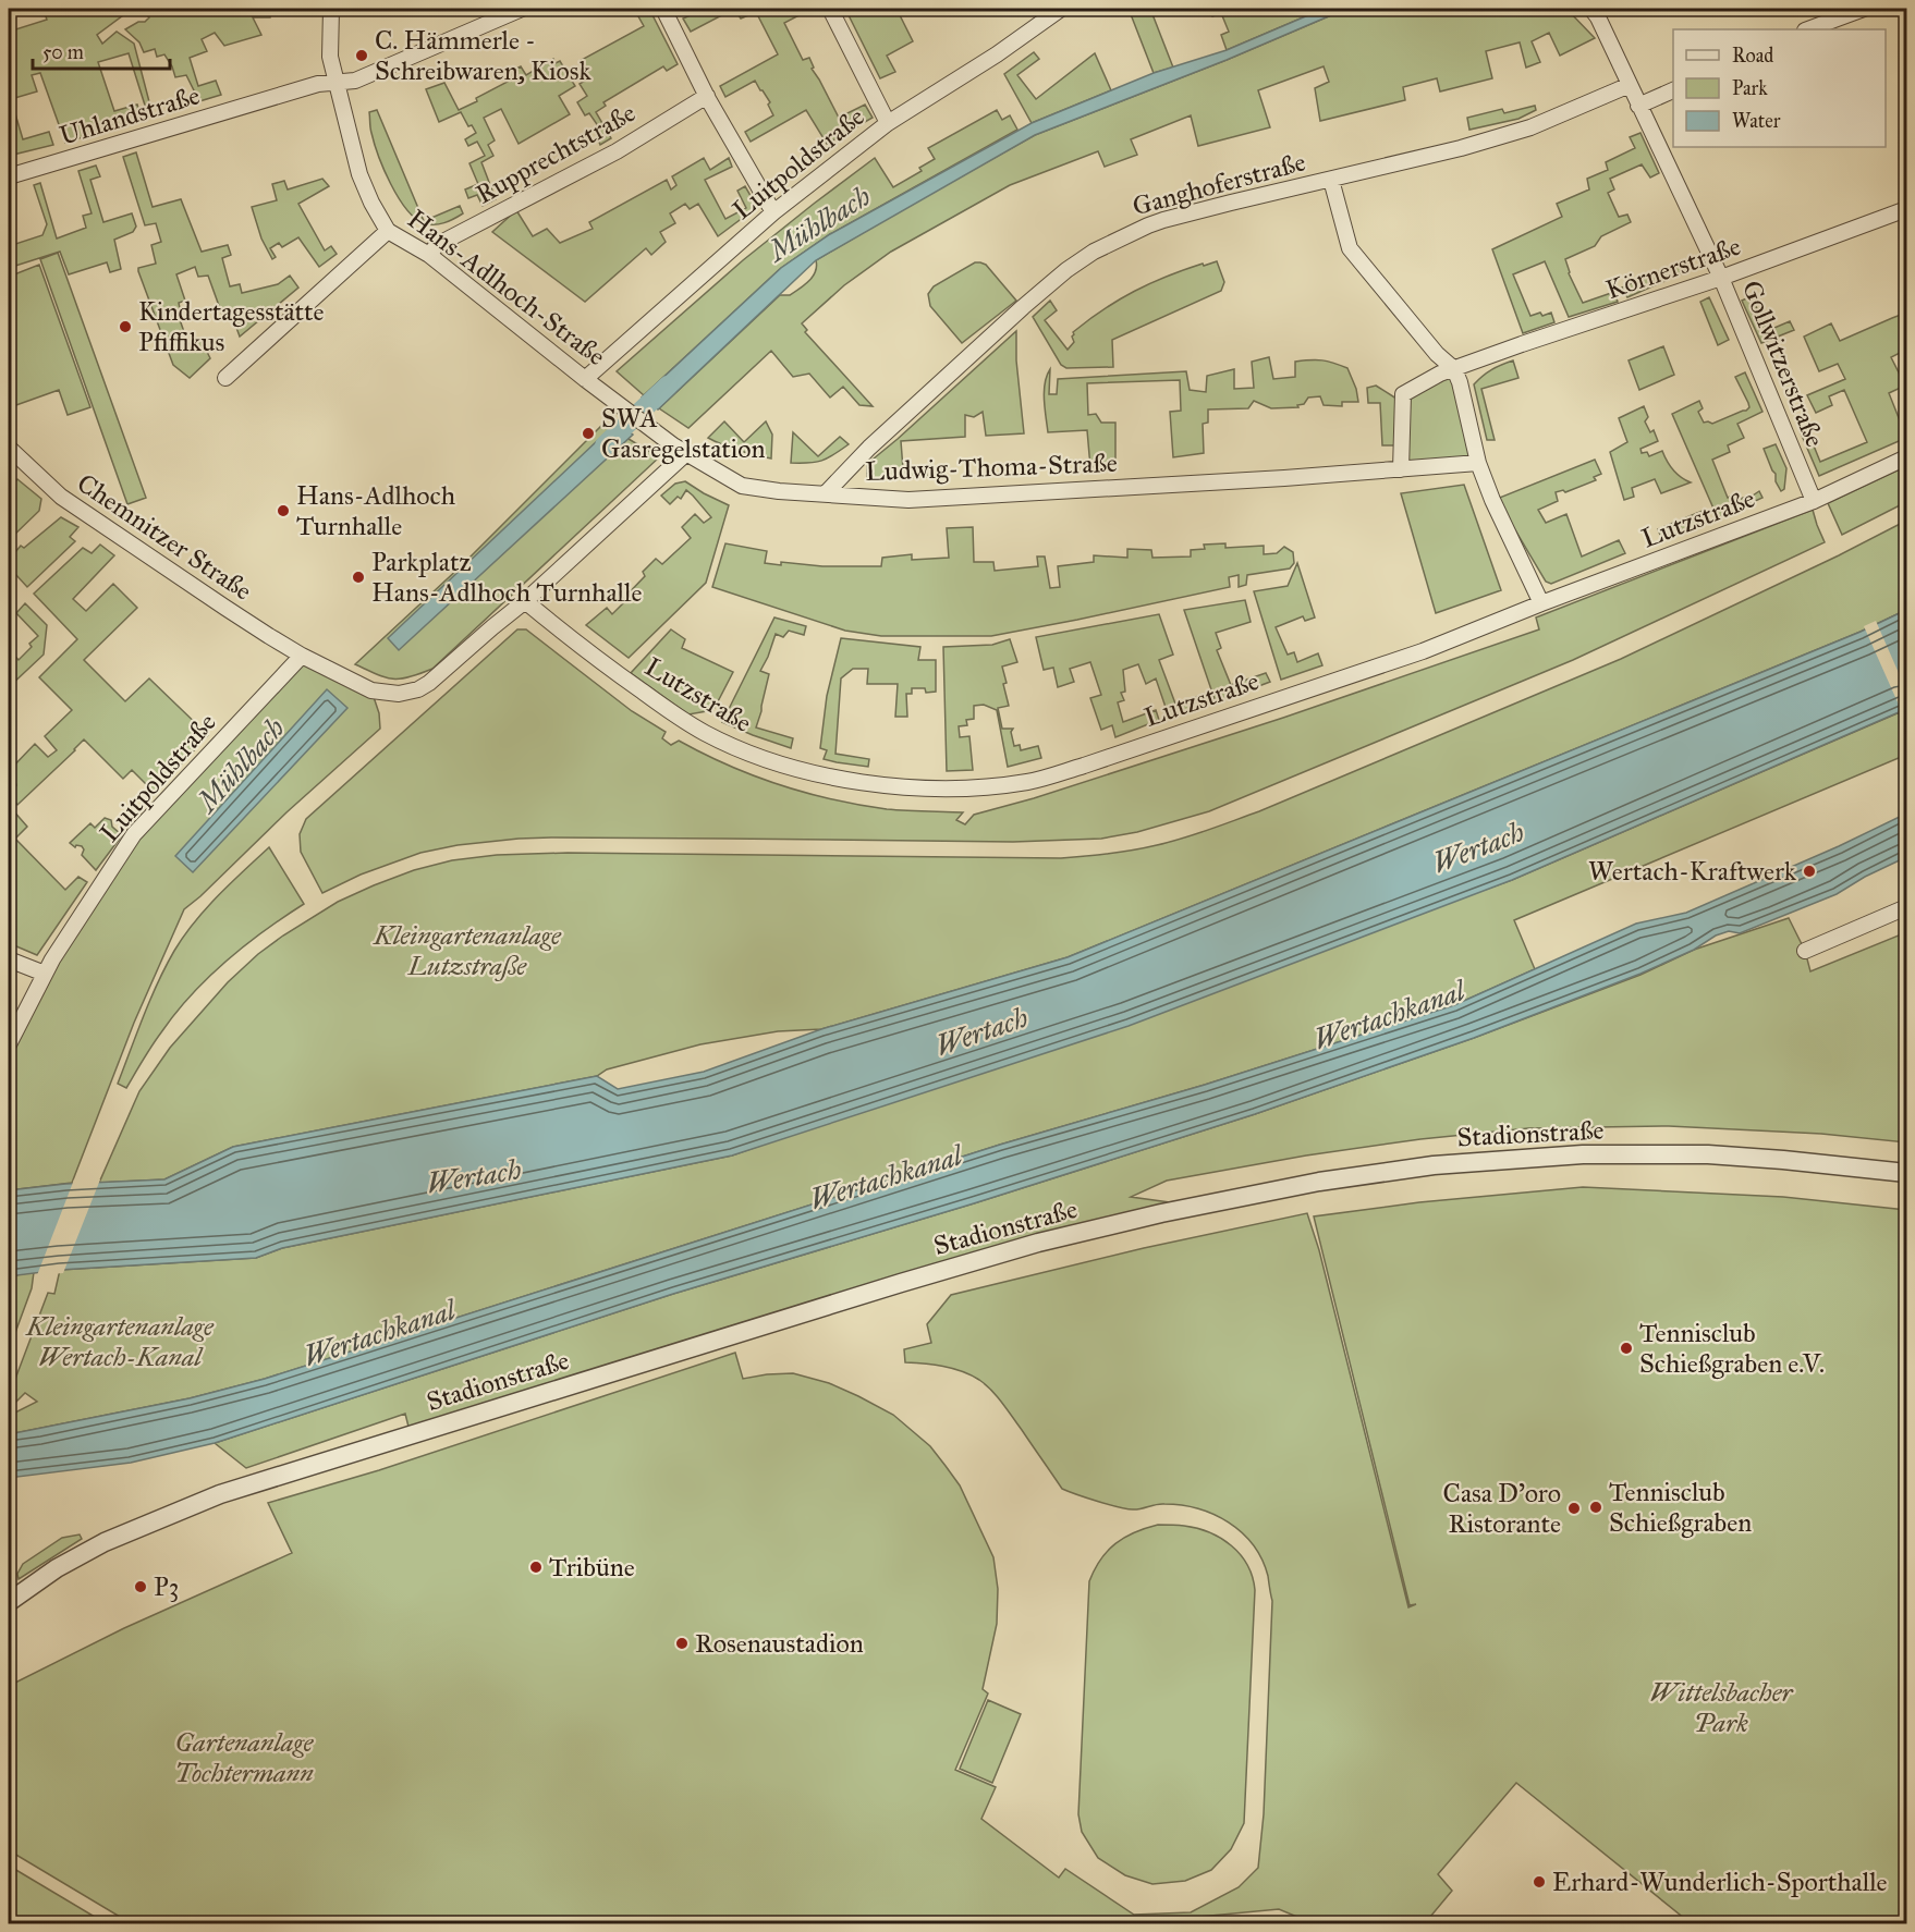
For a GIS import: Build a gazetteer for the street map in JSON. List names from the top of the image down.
{
  "streets": {
    "street": [
      "Uhlandstraße",
      "Rupprechtstraße",
      "Luitpoldstraße",
      "Ganghoferstraße",
      "Körnerstraße",
      "Hans-Adlhoch-Straße",
      "Gollwitzerstraße",
      "Ludwig-Thoma-Straße",
      "Lutzstraße",
      "Chemnitzer Straße",
      "Stadionstraße"
    ]
  },
  "crossings": [
    ["Uhlandstraße", "Hans-Adlhoch-Straße"],
    ["Rupprechtstraße", "Hans-Adlhoch-Straße"],
    ["Luitpoldstraße", "Hans-Adlhoch-Straße"],
    ["Luitpoldstraße", "Chemnitzer Straße"],
    ["Ganghoferstraße", "Gollwitzerstraße"],
    ["Ganghoferstraße", "Ludwig-Thoma-Straße"],
    ["Körnerstraße", "Gollwitzerstraße"],
    ["Körnerstraße", "Ludwig-Thoma-Straße"],
    ["Hans-Adlhoch-Straße", "Ludwig-Thoma-Straße"],
    ["Gollwitzerstraße", "Lutzstraße"]
  ],
  "water": ["Mühlbach", "Wertach", "Wertachkanal"],
  "parks": [
    "Kleingartenanlage Lutzstraße",
    "Kleingartenanlage Wertach-Kanal",
    "Wittelsbacher Park",
    "Gartenanlage Tochtermann"
  ],
  "places": [
    "C. Hämmerle - Schreibwaren, Kiosk",
    "Kindertagesstätte Pfiffikus",
    "SWA Gasregelstation",
    "Hans-Adlhoch Turnhalle",
    "Parkplatz Hans-Adlhoch Turnhalle",
    "Wertach-Kraftwerk",
    "Tennisclub Schießgraben e.V.",
    "Tennisclub Schießgraben",
    "Casa D'oro Ristorante",
    "Tribüne",
    "P3",
    "Rosenaustadion",
    "Erhard-Wunderlich-Sporthalle"
  ],
  "legend": ["Road", "Park", "Water"],
  "scale_bar": "50 m"
}
